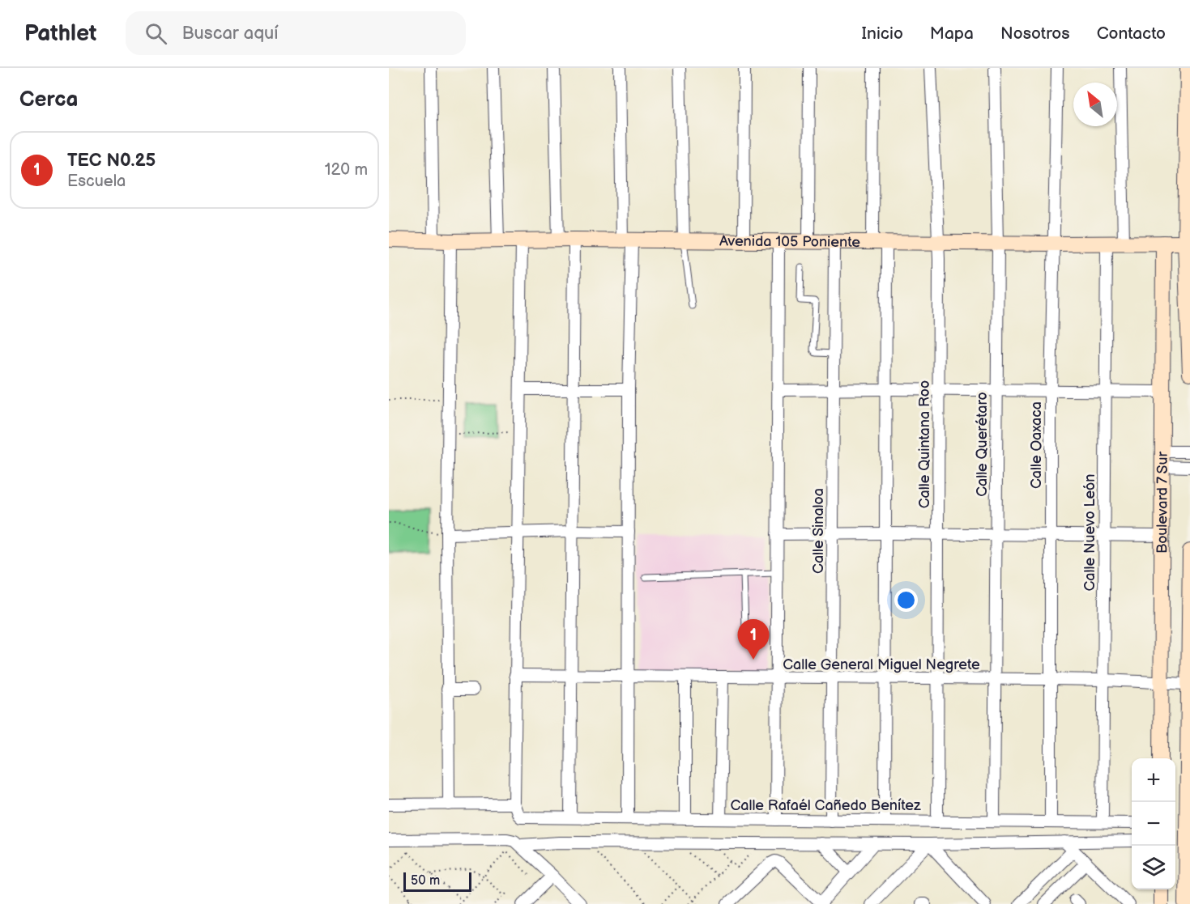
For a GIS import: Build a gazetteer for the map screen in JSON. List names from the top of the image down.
{
  "streets": {
    "street": [
      "Avenida 105 Poniente",
      "Calle Quintana Roo",
      "Calle Querétaro",
      "Calle Oaxaca",
      "Boulevard 7 Sur",
      "Calle Sinaloa",
      "Calle Nuevo León",
      "Calle General Miguel Negrete",
      "Calle Rafaél Cañedo Benítez"
    ]
  },
  "crossings": [
    ["Avenida 105 Poniente", "Calle Quintana Roo"],
    ["Avenida 105 Poniente", "Calle Querétaro"],
    ["Avenida 105 Poniente", "Calle Oaxaca"],
    ["Avenida 105 Poniente", "Boulevard 7 Sur"],
    ["Avenida 105 Poniente", "Calle Sinaloa"],
    ["Avenida 105 Poniente", "Calle Nuevo León"],
    ["Calle Quintana Roo", "Calle General Miguel Negrete"],
    ["Calle Quintana Roo", "Calle Rafaél Cañedo Benítez"],
    ["Calle Querétaro", "Calle General Miguel Negrete"],
    ["Calle Querétaro", "Calle Rafaél Cañedo Benítez"],
    ["Calle Oaxaca", "Calle General Miguel Negrete"],
    ["Calle Oaxaca", "Calle Rafaél Cañedo Benítez"],
    ["Boulevard 7 Sur", "Calle General Miguel Negrete"],
    ["Calle Sinaloa", "Calle General Miguel Negrete"],
    ["Calle Sinaloa", "Calle Rafaél Cañedo Benítez"],
    ["Calle Nuevo León", "Calle General Miguel Negrete"],
    ["Calle Nuevo León", "Calle Rafaél Cañedo Benítez"]
  ],
  "scale_bar": "50 m",
  "north": "top left",
  "page": {
    "header": "Pathlet",
    "search": "Buscar aquí",
    "nav": [
      "Inicio",
      "Mapa",
      "Nosotros",
      "Contacto"
    ],
    "heading": "Cerca",
    "list": [
      {
        "mark": "1",
        "name": "TEC N0.25",
        "note": "Escuela",
        "value": "120 m"
      }
    ],
    "pins": "1",
    "map_buttons": ["+", "−"],
    "scale": "50 m"
  }
}
